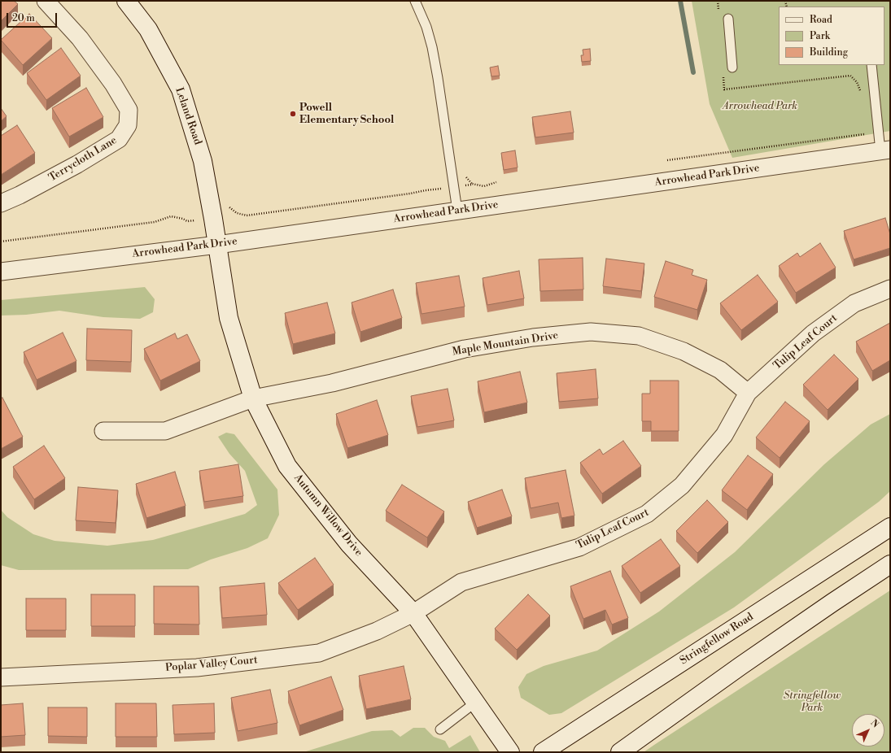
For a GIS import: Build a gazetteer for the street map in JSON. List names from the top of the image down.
{
  "streets": {
    "street": [
      "Leland Road",
      "Terrycloth Lane",
      "Arrowhead Park Drive",
      "Tulip Leaf Court",
      "Maple Mountain Drive",
      "Autumn Willow Drive",
      "Stringfellow Road",
      "Poplar Valley Court"
    ]
  },
  "crossings": [
    ["Leland Road", "Arrowhead Park Drive"],
    ["Leland Road", "Autumn Willow Drive"],
    ["Arrowhead Park Drive", "Autumn Willow Drive"],
    ["Tulip Leaf Court", "Maple Mountain Drive"],
    ["Tulip Leaf Court", "Autumn Willow Drive"],
    ["Tulip Leaf Court", "Poplar Valley Court"],
    ["Maple Mountain Drive", "Autumn Willow Drive"],
    ["Autumn Willow Drive", "Poplar Valley Court"]
  ],
  "parks": ["Arrowhead Park", "Stringfellow Park"],
  "places": ["Powell Elementary School"],
  "legend": ["Road", "Park", "Building"],
  "scale_bar": "20 m",
  "north": "top right"
}
